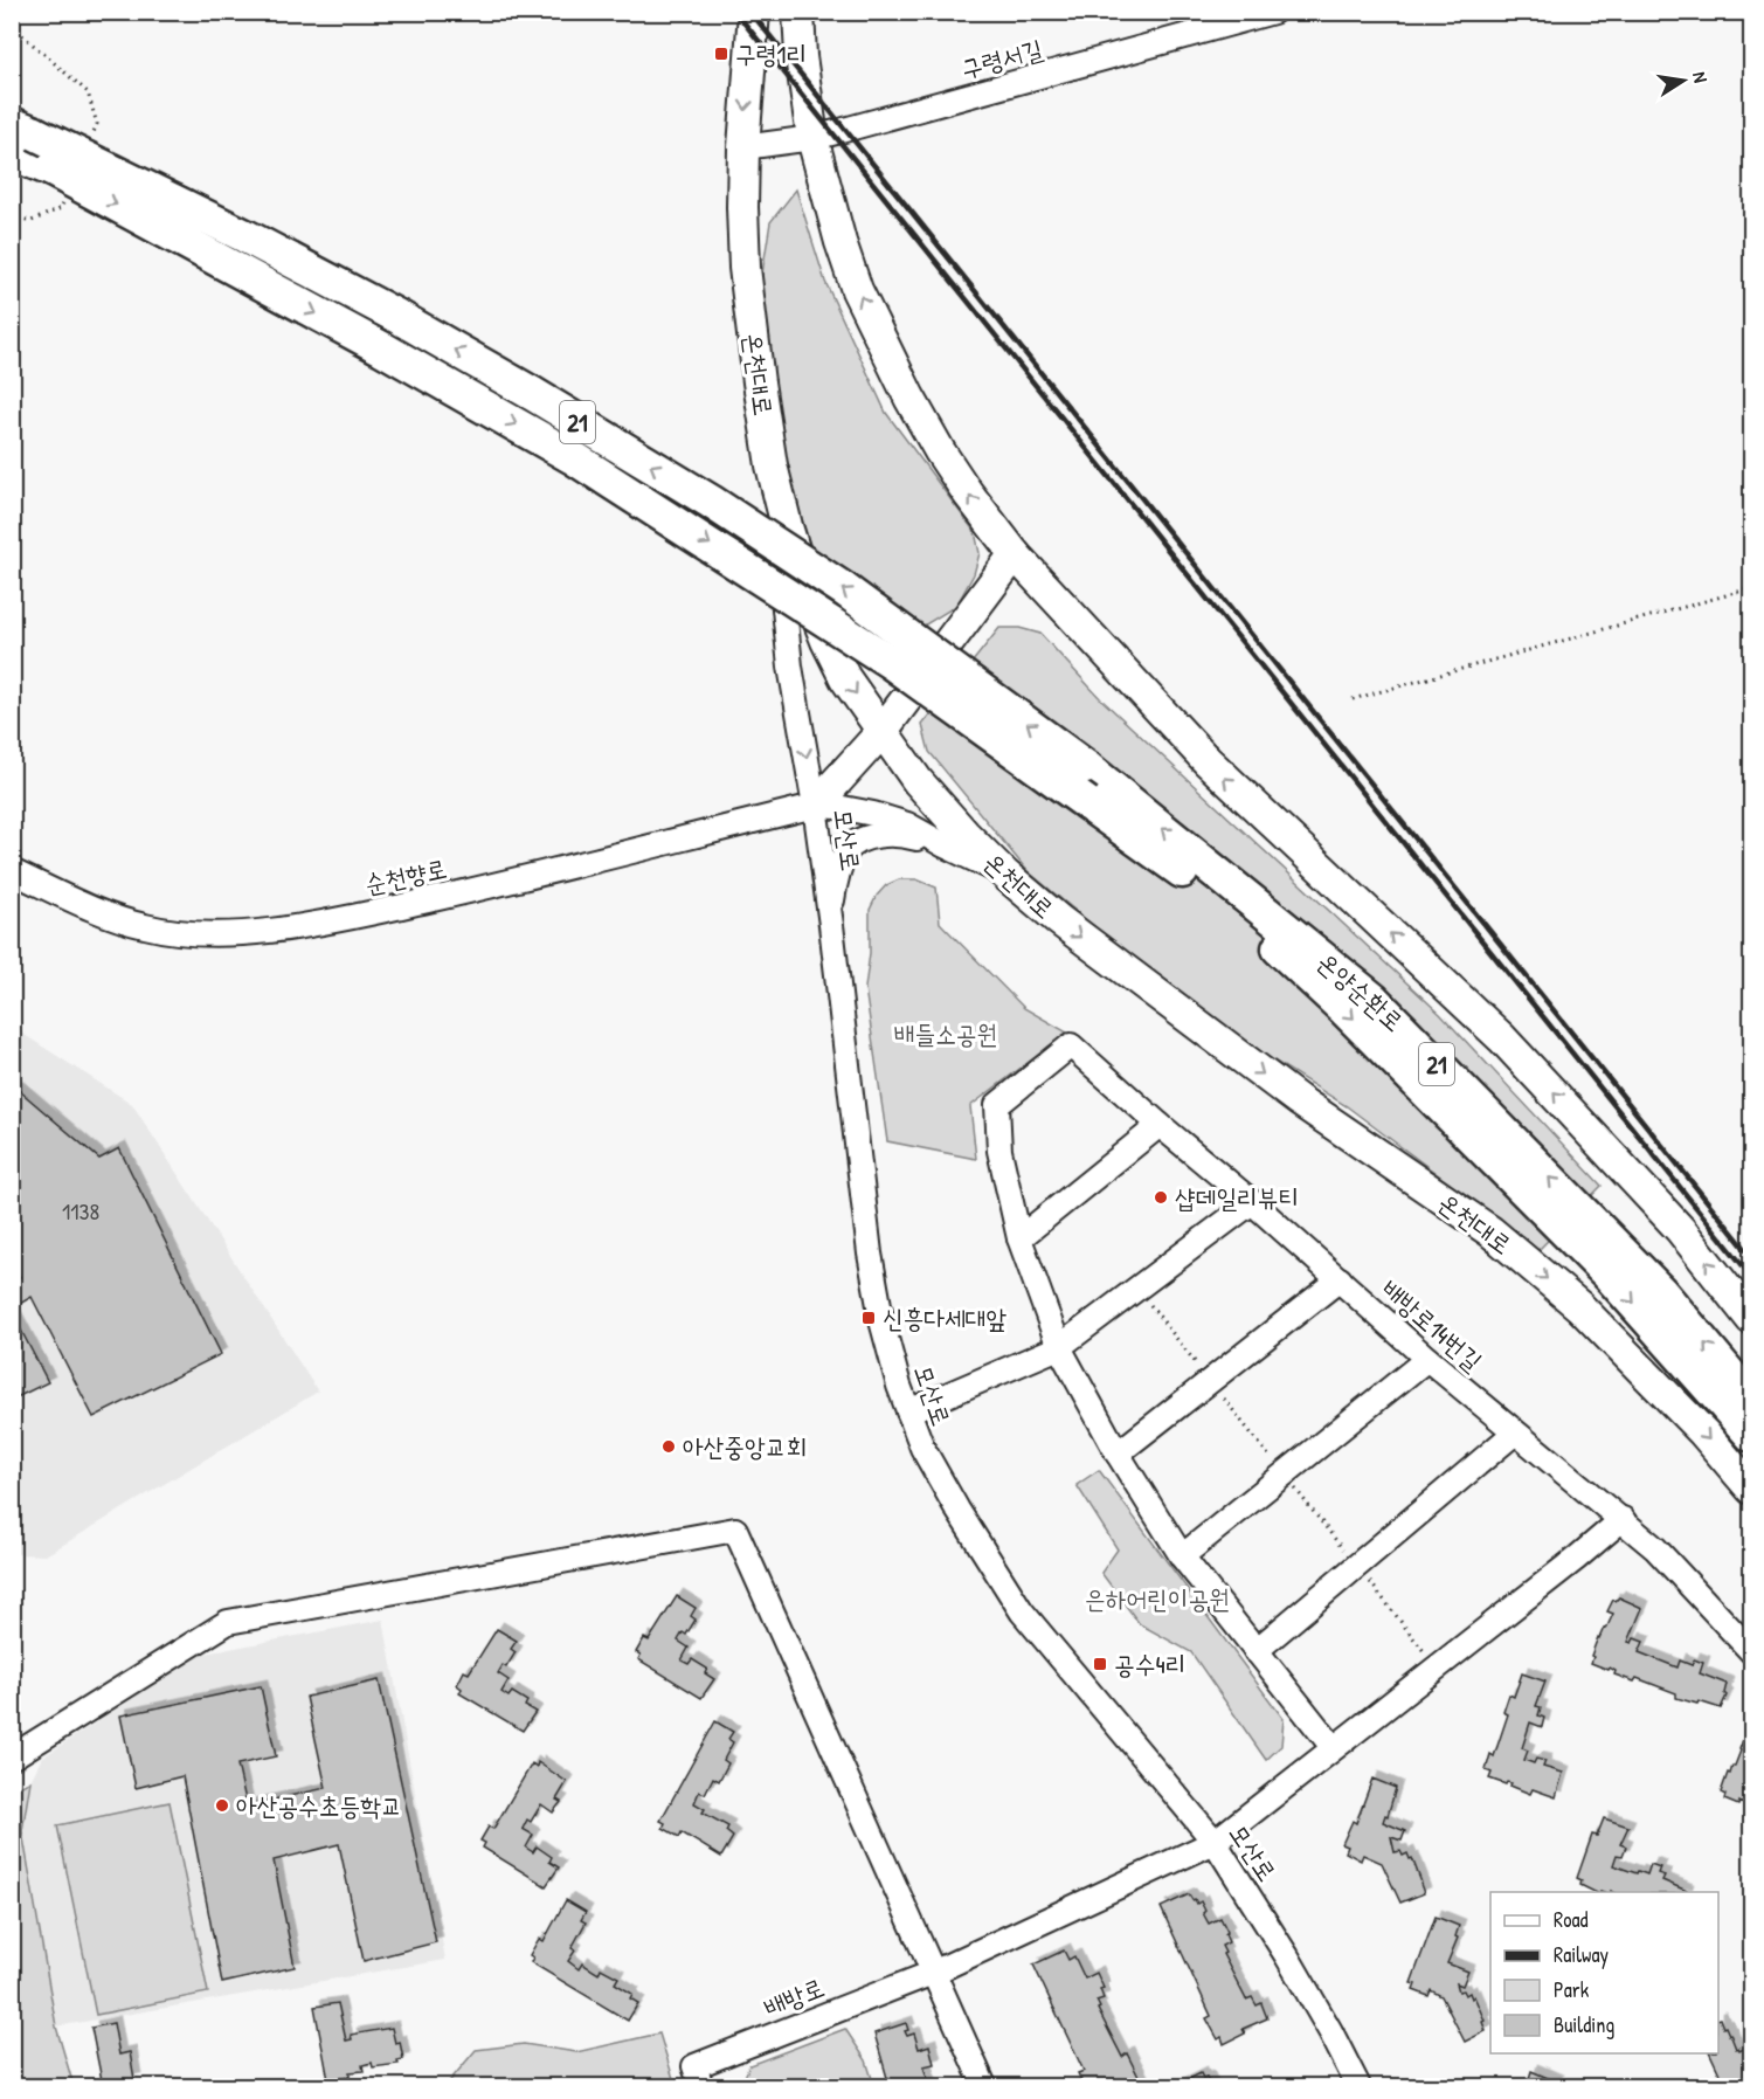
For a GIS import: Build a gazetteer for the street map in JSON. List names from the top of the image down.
{
  "streets": {
    "highway": ["21", "온양순환로"],
    "main road": ["온천대로"],
    "street": [
      "구령서길",
      "모산로",
      "순천향로",
      "배방로14번길",
      "배방로"
    ]
  },
  "crossings": [
    ["구령서길", "온천대로"],
    ["온천대로", "모산로"],
    ["모산로", "순천향로"]
  ],
  "parks": ["배들소공원", "은하어린이공원"],
  "places": {
    "transit": ["구령1리", "신흥다세대앞", "공수4리"],
    "other": ["샵데일리뷰티", "아산중앙교회", "아산공수초등학교"]
  },
  "house_numbers": ["1138"],
  "legend": [
    "Road",
    "Railway",
    "Park",
    "Building"
  ],
  "north": "right"
}
